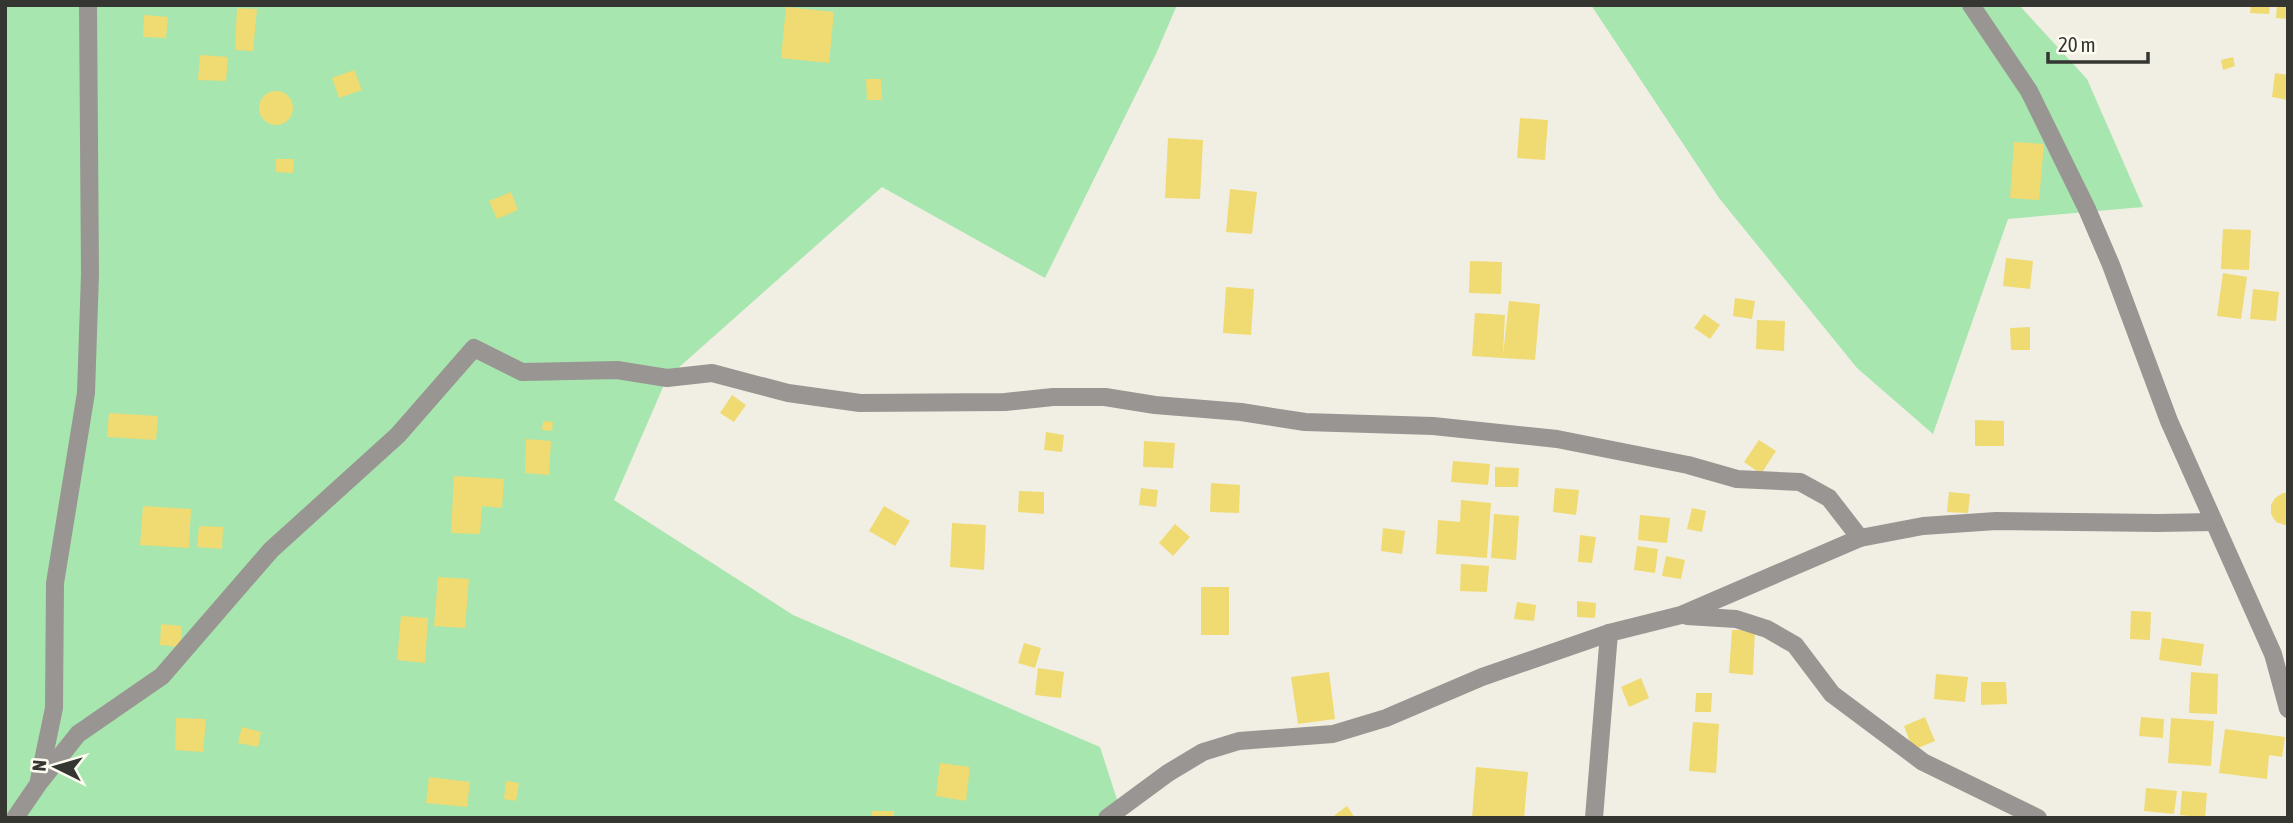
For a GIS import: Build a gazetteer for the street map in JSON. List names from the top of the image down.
{
  "scale_bar": "20 m",
  "north": "left"
}
